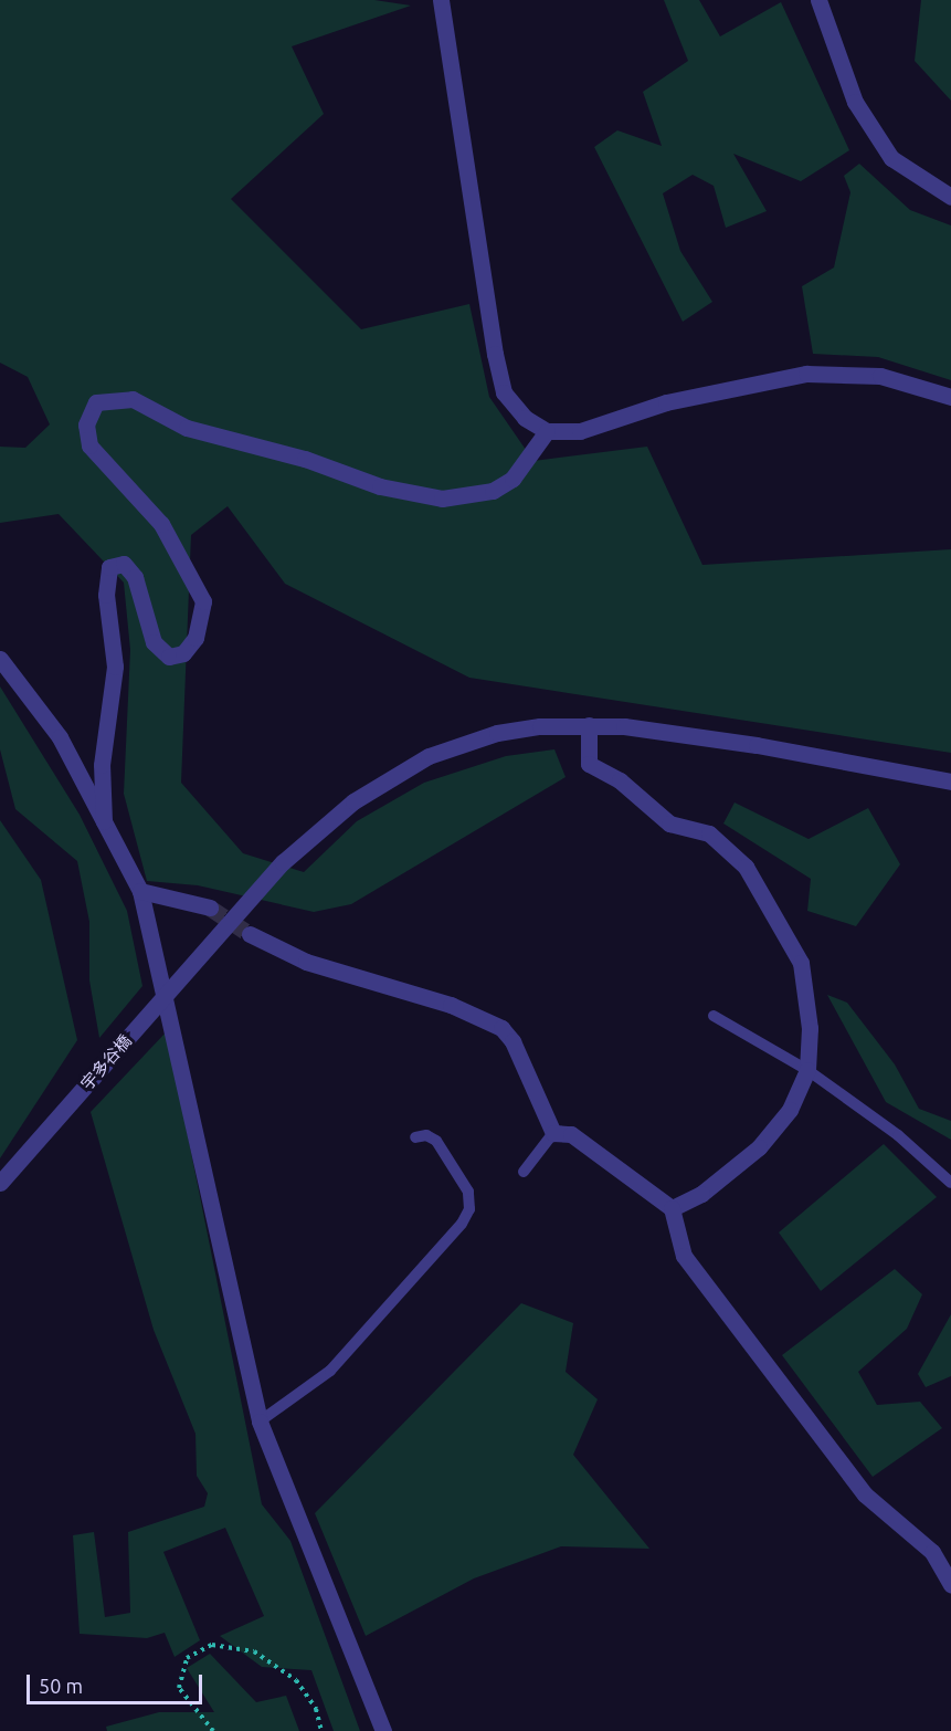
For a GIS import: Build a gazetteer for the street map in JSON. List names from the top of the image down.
{
  "streets": {
    "street": ["宇多谷橋"]
  },
  "scale_bar": "50 m"
}
